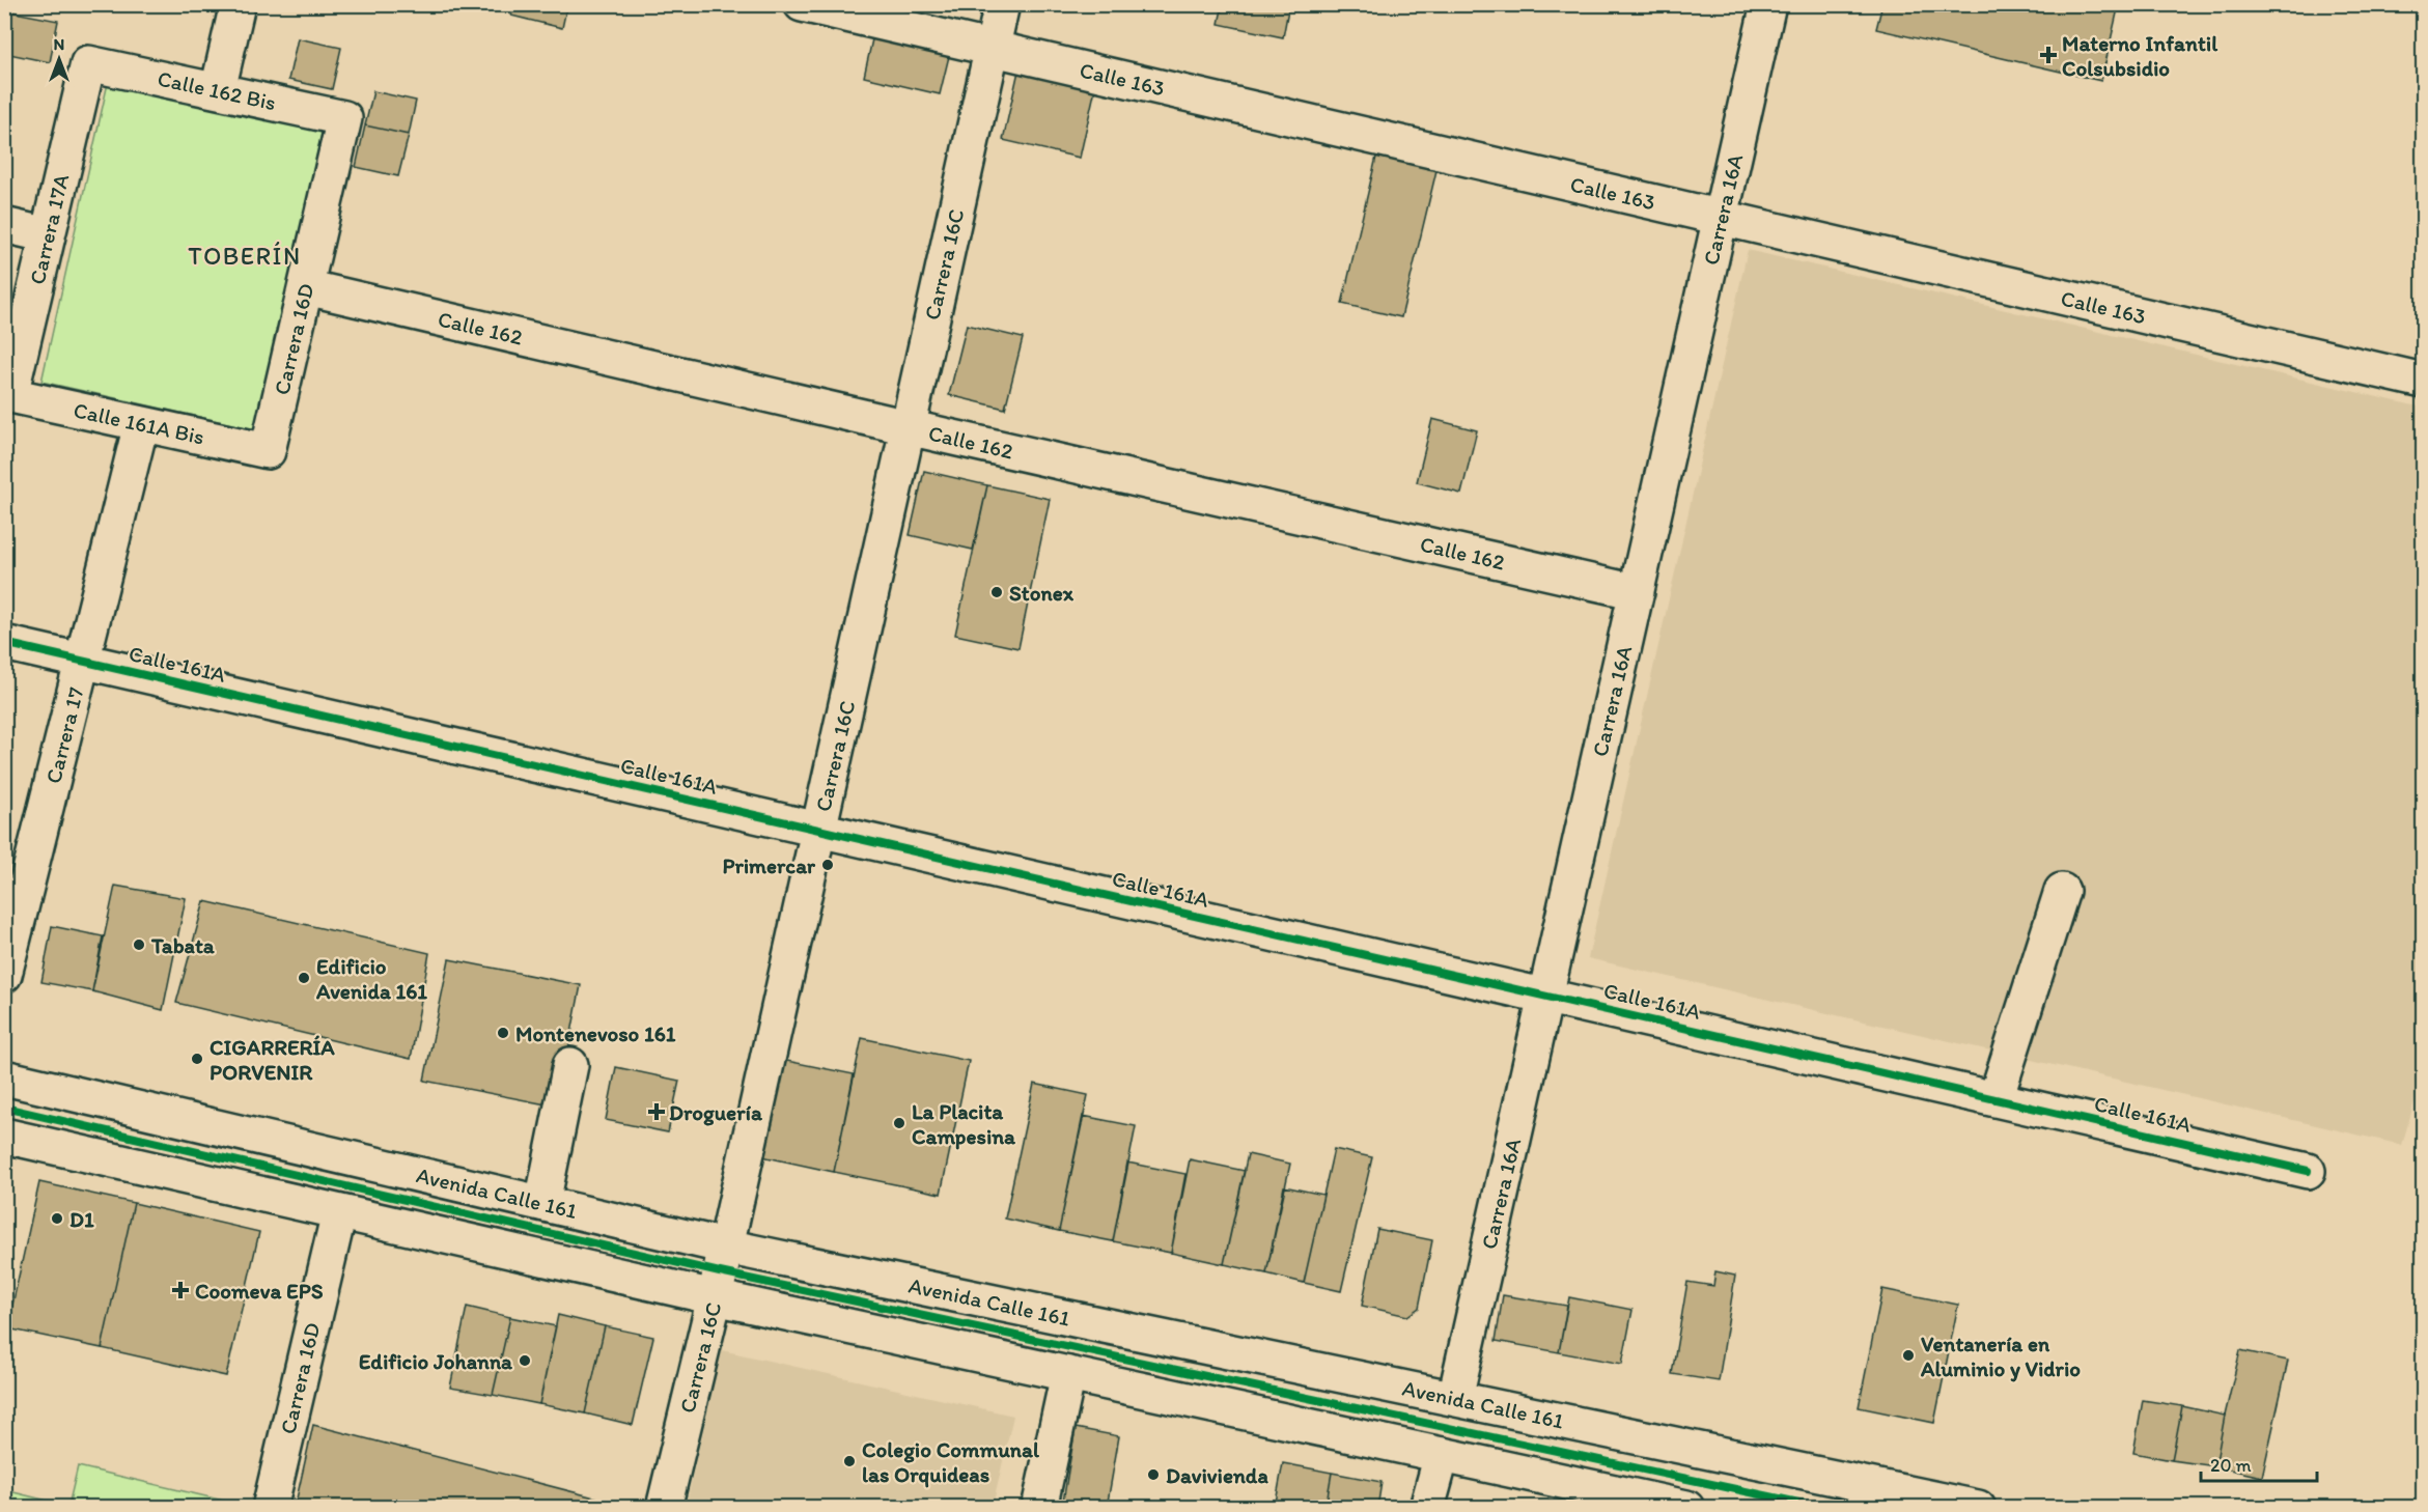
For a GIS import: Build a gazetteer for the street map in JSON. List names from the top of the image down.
{
  "streets": {
    "street": [
      "Calle 163",
      "Calle 162 Bis",
      "Carrera 16A",
      "Carrera 17A",
      "Carrera 16C",
      "Calle 162",
      "Carrera 16D",
      "Calle 161A Bis",
      "Calle 161A",
      "Carrera 17",
      "Avenida Calle 161"
    ]
  },
  "crossings": [
    ["Calle 163", "Carrera 16A"],
    ["Calle 163", "Carrera 16C"],
    ["Calle 162 Bis", "Carrera 17A"],
    ["Calle 162 Bis", "Carrera 16D"],
    ["Carrera 16A", "Calle 162"],
    ["Carrera 16A", "Calle 161A"],
    ["Carrera 16A", "Avenida Calle 161"],
    ["Carrera 17A", "Calle 161A Bis"],
    ["Carrera 16C", "Calle 162"],
    ["Carrera 16C", "Calle 161A"],
    ["Carrera 16C", "Avenida Calle 161"],
    ["Calle 162", "Carrera 16D"],
    ["Carrera 16D", "Calle 161A Bis"],
    ["Calle 161A Bis", "Carrera 17"],
    ["Calle 161A", "Carrera 17"]
  ],
  "districts": ["TOBERÍN"],
  "places": {
    "health": ["Materno Infantil Colsubsidio", "Droguería", "Coomeva EPS"],
    "other": [
      "Stonex",
      "Primercar",
      "Tabata",
      "Edificio Avenida 161",
      "Montenevoso 161",
      "CIGARRERÍA PORVENIR",
      "La Placita Campesina",
      "D1",
      "Ventanería en Aluminio y Vidrio",
      "Edificio Johanna",
      "Colegio Communal las Orquideas",
      "Davivienda"
    ]
  },
  "scale_bar": "20 m",
  "north": "top"
}
